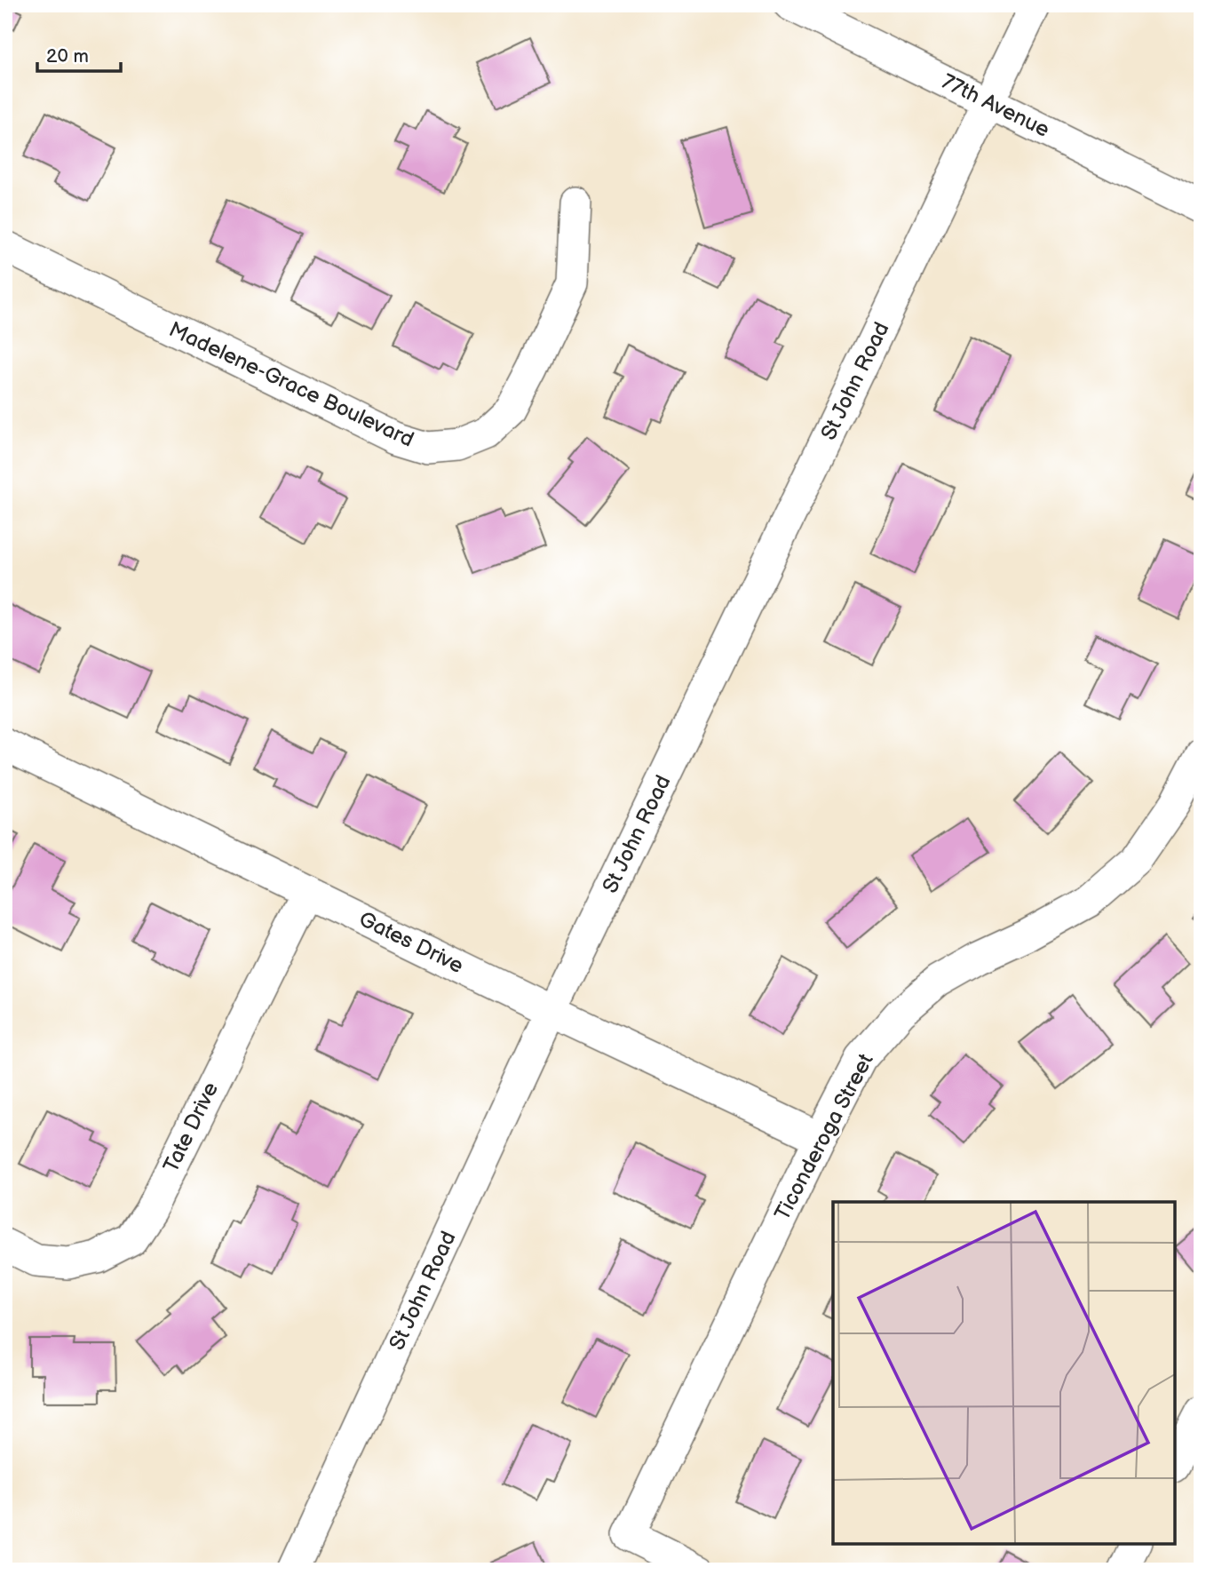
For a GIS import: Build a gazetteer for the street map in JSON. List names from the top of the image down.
{
  "streets": {
    "street": [
      "77th Avenue",
      "St John Road",
      "Madelene-Grace Boulevard",
      "Gates Drive",
      "Tate Drive",
      "Ticonderoga Street"
    ]
  },
  "crossings": [
    ["77th Avenue", "St John Road"],
    ["St John Road", "Gates Drive"],
    ["Gates Drive", "Tate Drive"],
    ["Gates Drive", "Ticonderoga Street"]
  ],
  "scale_bar": "20 m"
}
